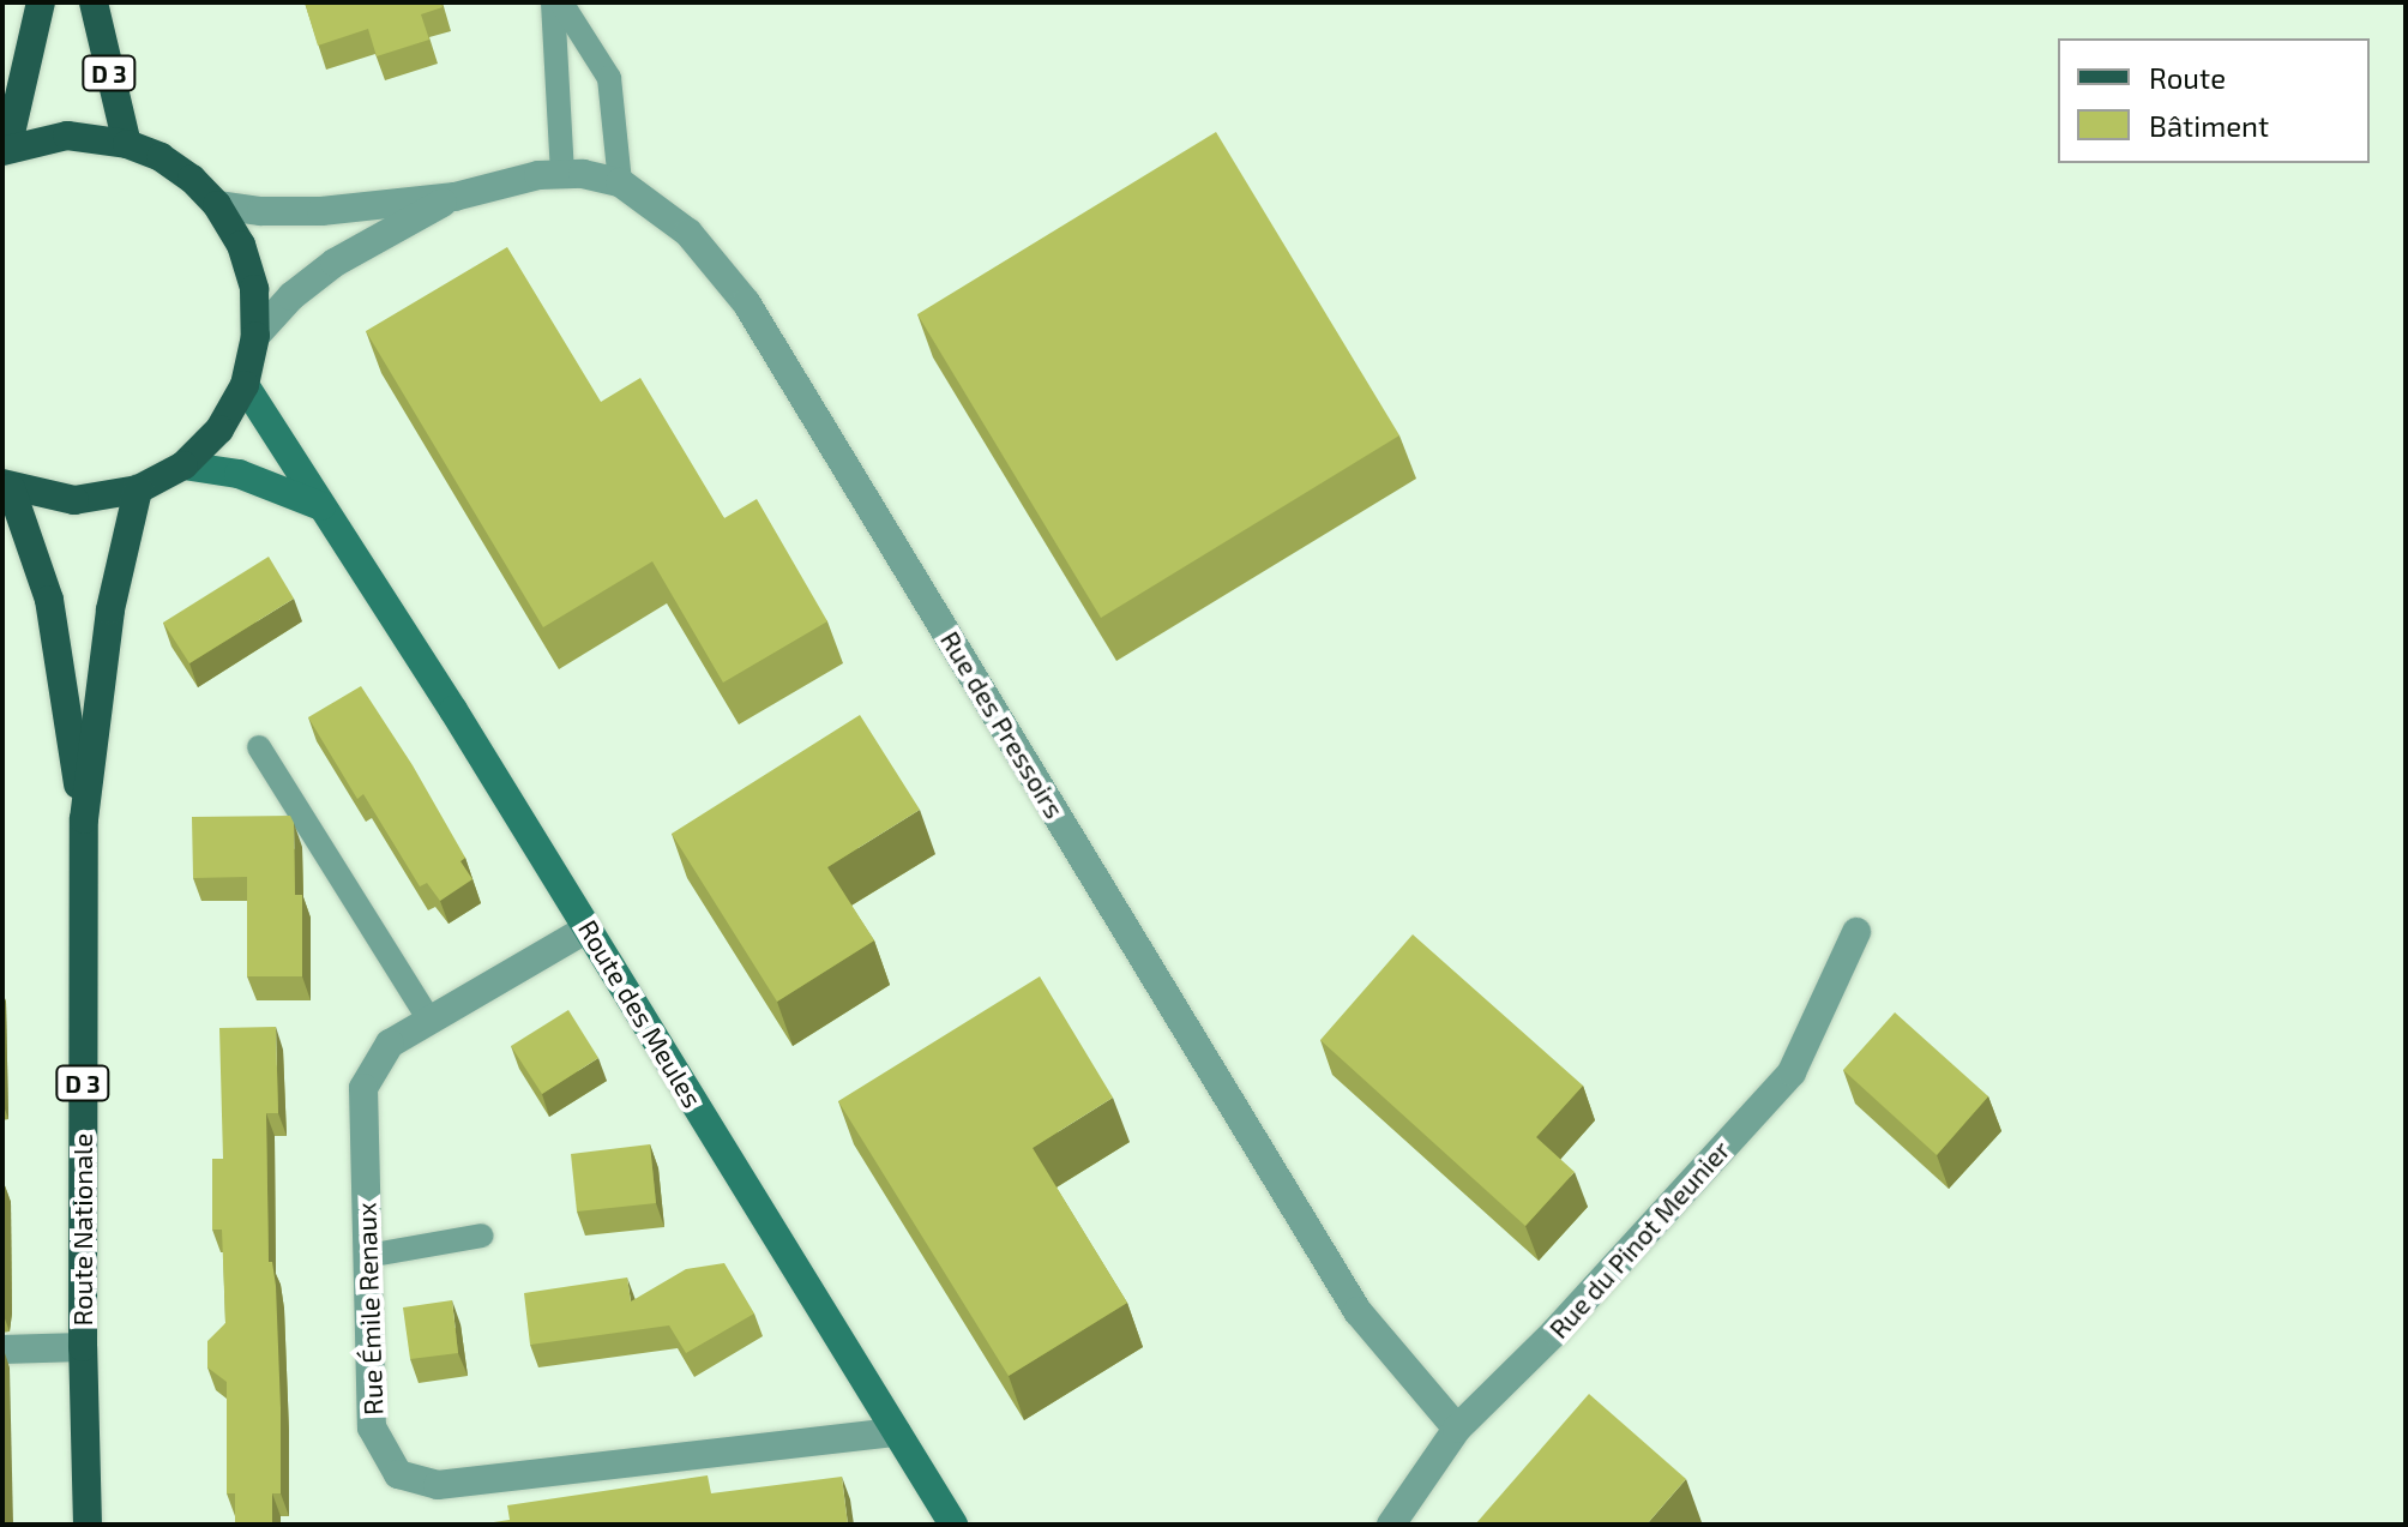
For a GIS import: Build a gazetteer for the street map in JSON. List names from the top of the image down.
{
  "streets": {
    "main road": ["D 3", "Route Nationale"],
    "street": [
      "Rue des Pressoirs",
      "Route des Meules",
      "Rue du Pinot Meunier",
      "Rue Émile Renaux"
    ]
  },
  "crossings": [
    ["D 3", "Route Nationale"],
    ["Rue des Pressoirs", "Rue du Pinot Meunier"],
    ["Route des Meules", "Rue Émile Renaux"]
  ],
  "legend": ["Route", "Bâtiment"]
}
